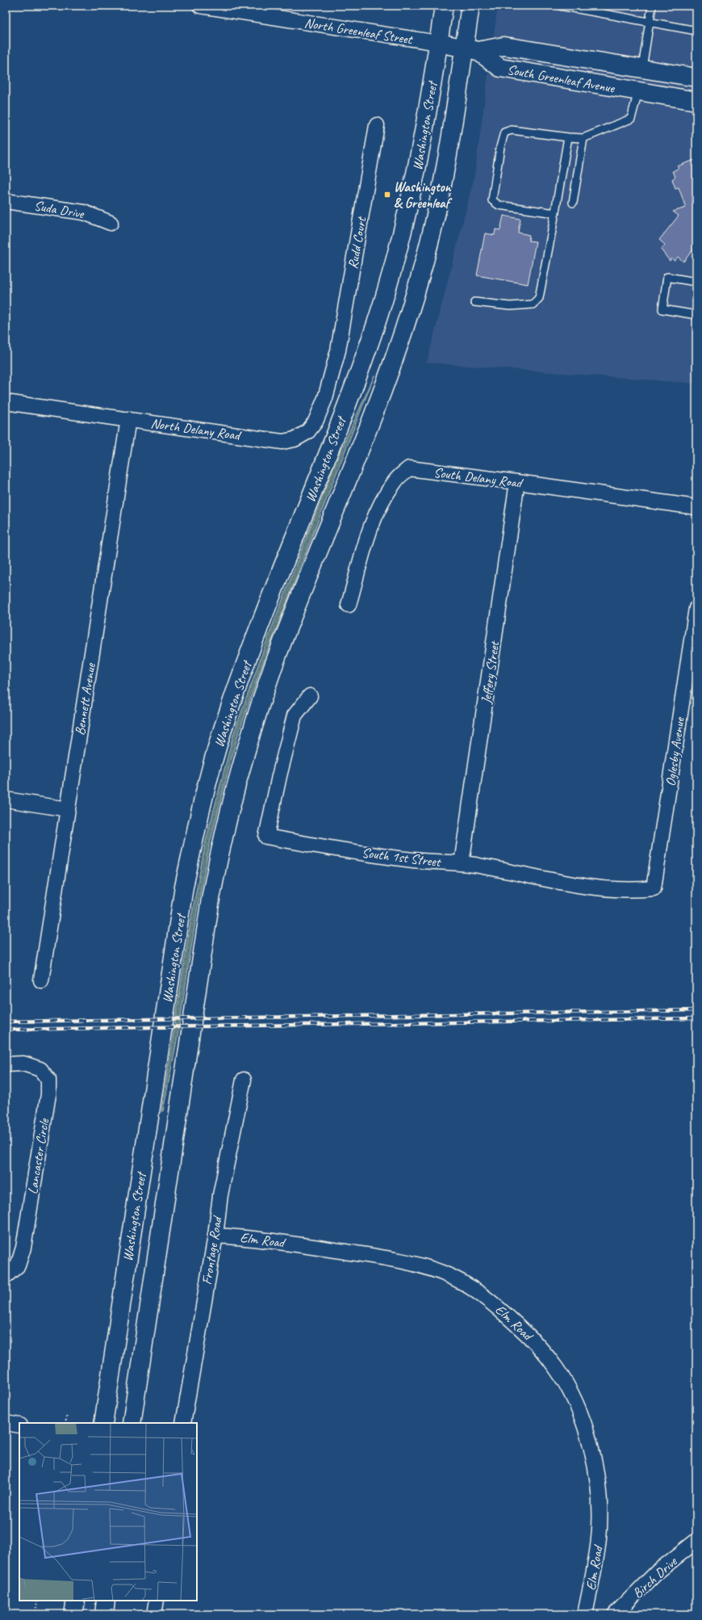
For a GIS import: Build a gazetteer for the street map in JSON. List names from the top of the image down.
{
  "streets": {
    "main road": ["North Greenleaf Street", "South Greenleaf Avenue", "Washington Street"],
    "street": [
      "Suda Drive",
      "Rudd Court",
      "North Delany Road",
      "South Delany Road",
      "Jeffery Street",
      "Bennett Avenue",
      "Oglesby Avenue",
      "South 1st Street",
      "Lancaster Circle",
      "Elm Road",
      "Frontage Road",
      "Birch Drive"
    ]
  },
  "crossings": [
    ["North Greenleaf Street", "South Greenleaf Avenue"],
    ["North Greenleaf Street", "Washington Street"],
    ["South Greenleaf Avenue", "Washington Street"],
    ["Rudd Court", "North Delany Road"],
    ["North Delany Road", "Bennett Avenue"],
    ["South Delany Road", "Jeffery Street"],
    ["Jeffery Street", "South 1st Street"],
    ["Oglesby Avenue", "South 1st Street"],
    ["Elm Road", "Frontage Road"]
  ],
  "places": {
    "transit": ["Washington & Greenleaf"]
  }
}
